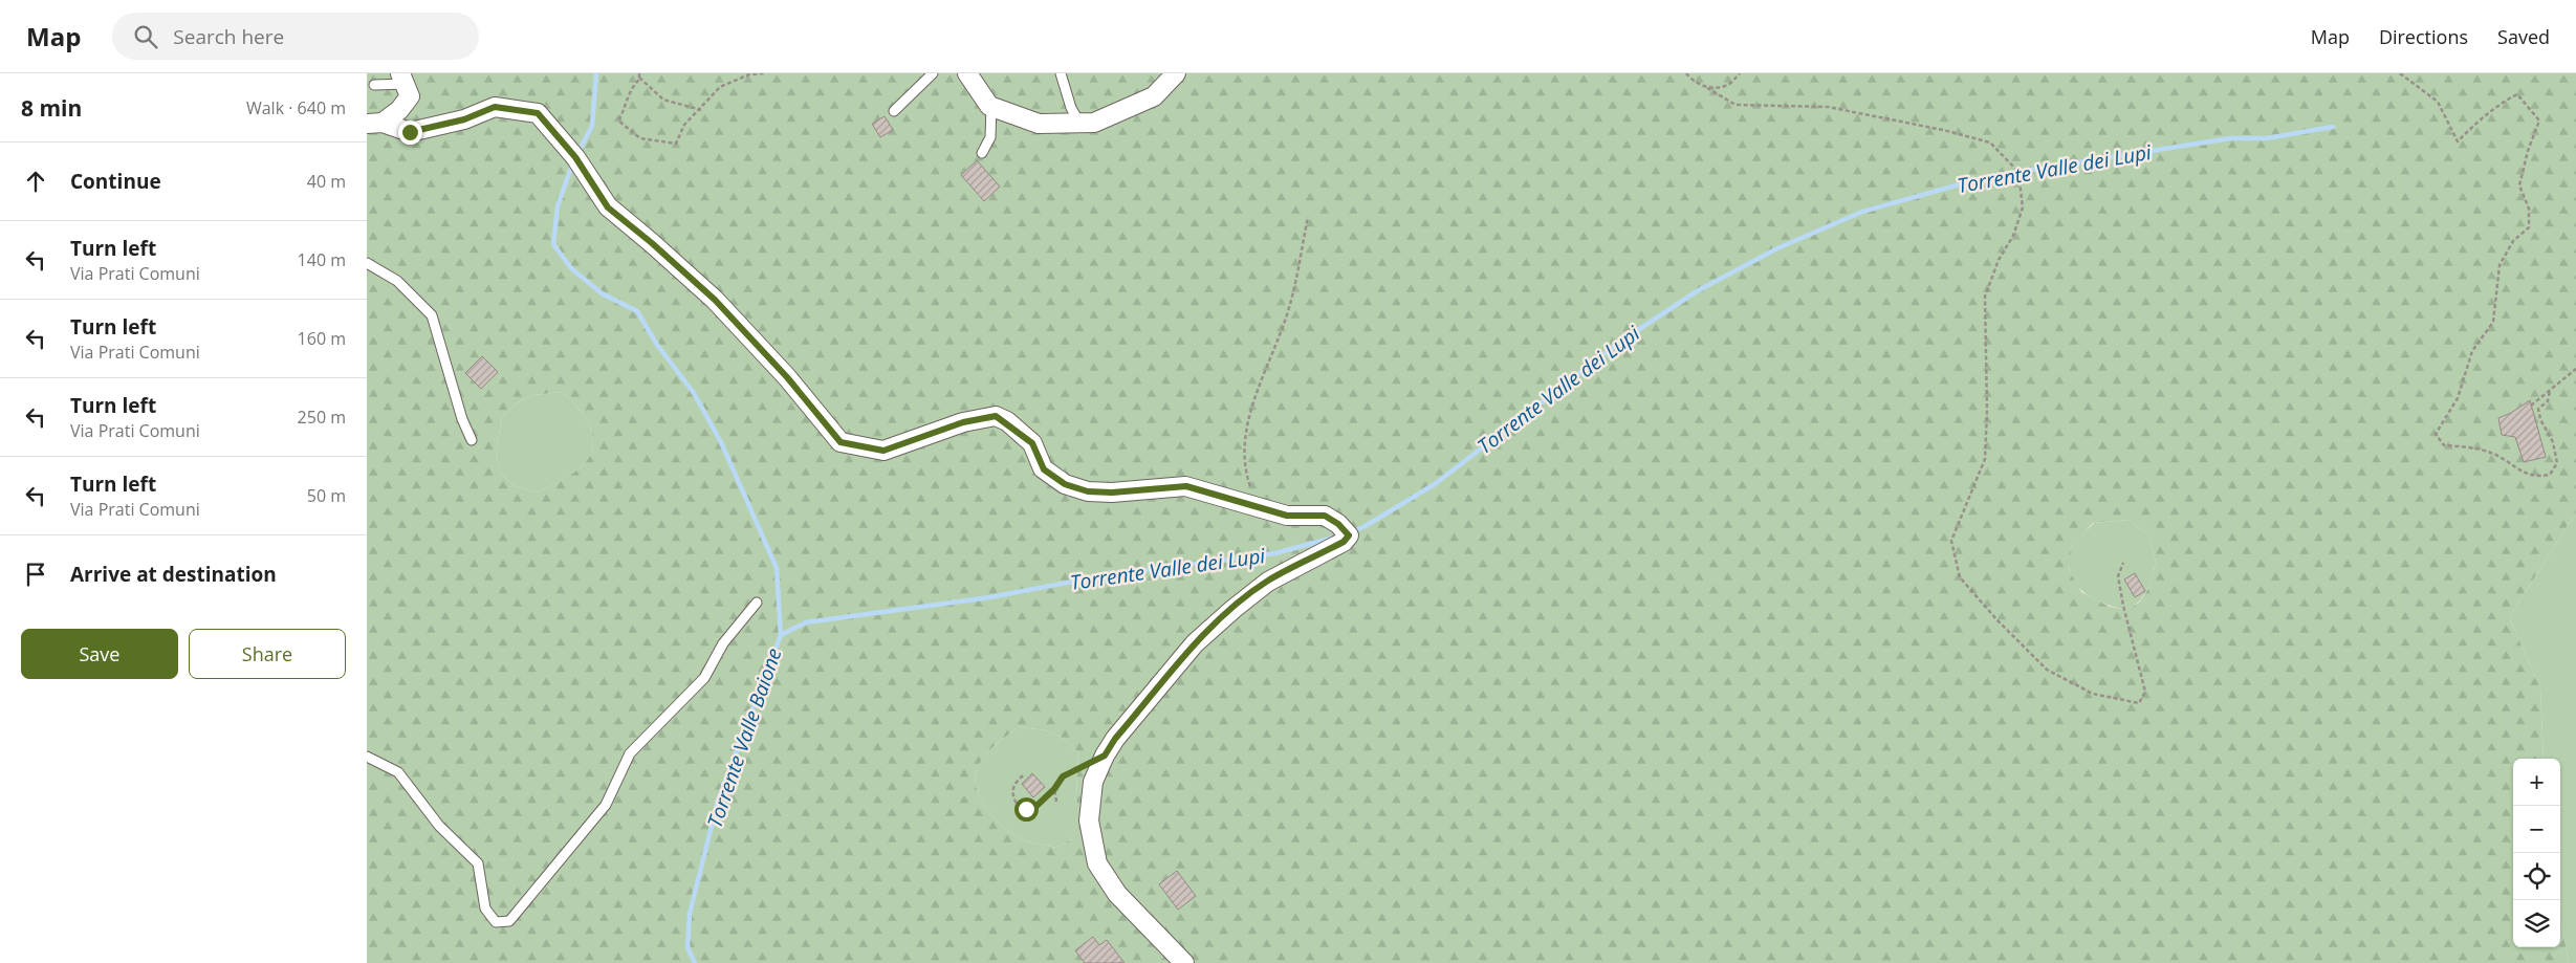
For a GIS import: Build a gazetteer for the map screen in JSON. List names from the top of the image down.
{
  "water": ["Torrente Valle dei Lupi", "Torrente Valle Baione"],
  "page": {
    "header": "Map",
    "search": "Search here",
    "nav": ["Map", "Directions", "Saved"],
    "heading": ["8 min", "Walk · 640 m"],
    "list": [
      ["Continue", "40 m"],
      ["Turn left", "Via Prati Comuni", "140 m"],
      ["Turn left", "Via Prati Comuni", "160 m"],
      ["Turn left", "Via Prati Comuni", "250 m"],
      ["Turn left", "Via Prati Comuni", "50 m"],
      "Arrive at destination"
    ],
    "buttons": ["Save", "Share"],
    "map_buttons": ["+", "−"]
  }
}
